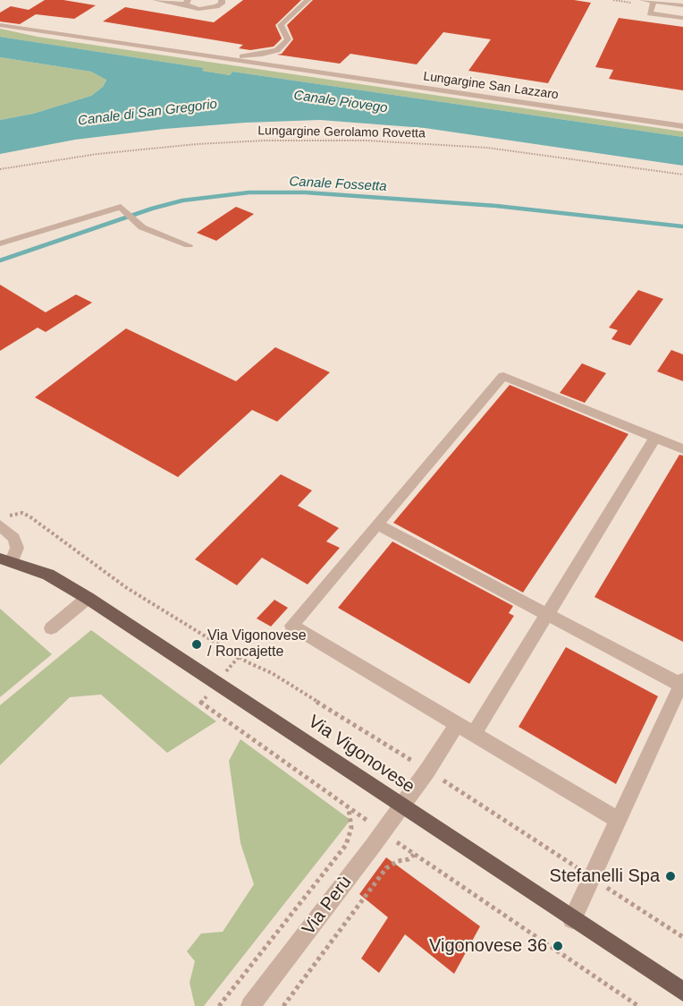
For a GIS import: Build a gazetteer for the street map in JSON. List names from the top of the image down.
{
  "streets": {
    "main road": ["Via Vigonovese"],
    "street": ["Lungargine San Lazzaro", "Via Perù"],
    "path": ["Lungargine Gerolamo Rovetta"]
  },
  "crossings": [
    ["Via Vigonovese", "Via Perù"]
  ],
  "water": ["Canale Piovego", "Canale di San Gregorio", "Canale Fossetta"],
  "places": ["Via Vigonovese / Roncajette", "Stefanelli Spa", "Vigonovese 36"]
}
